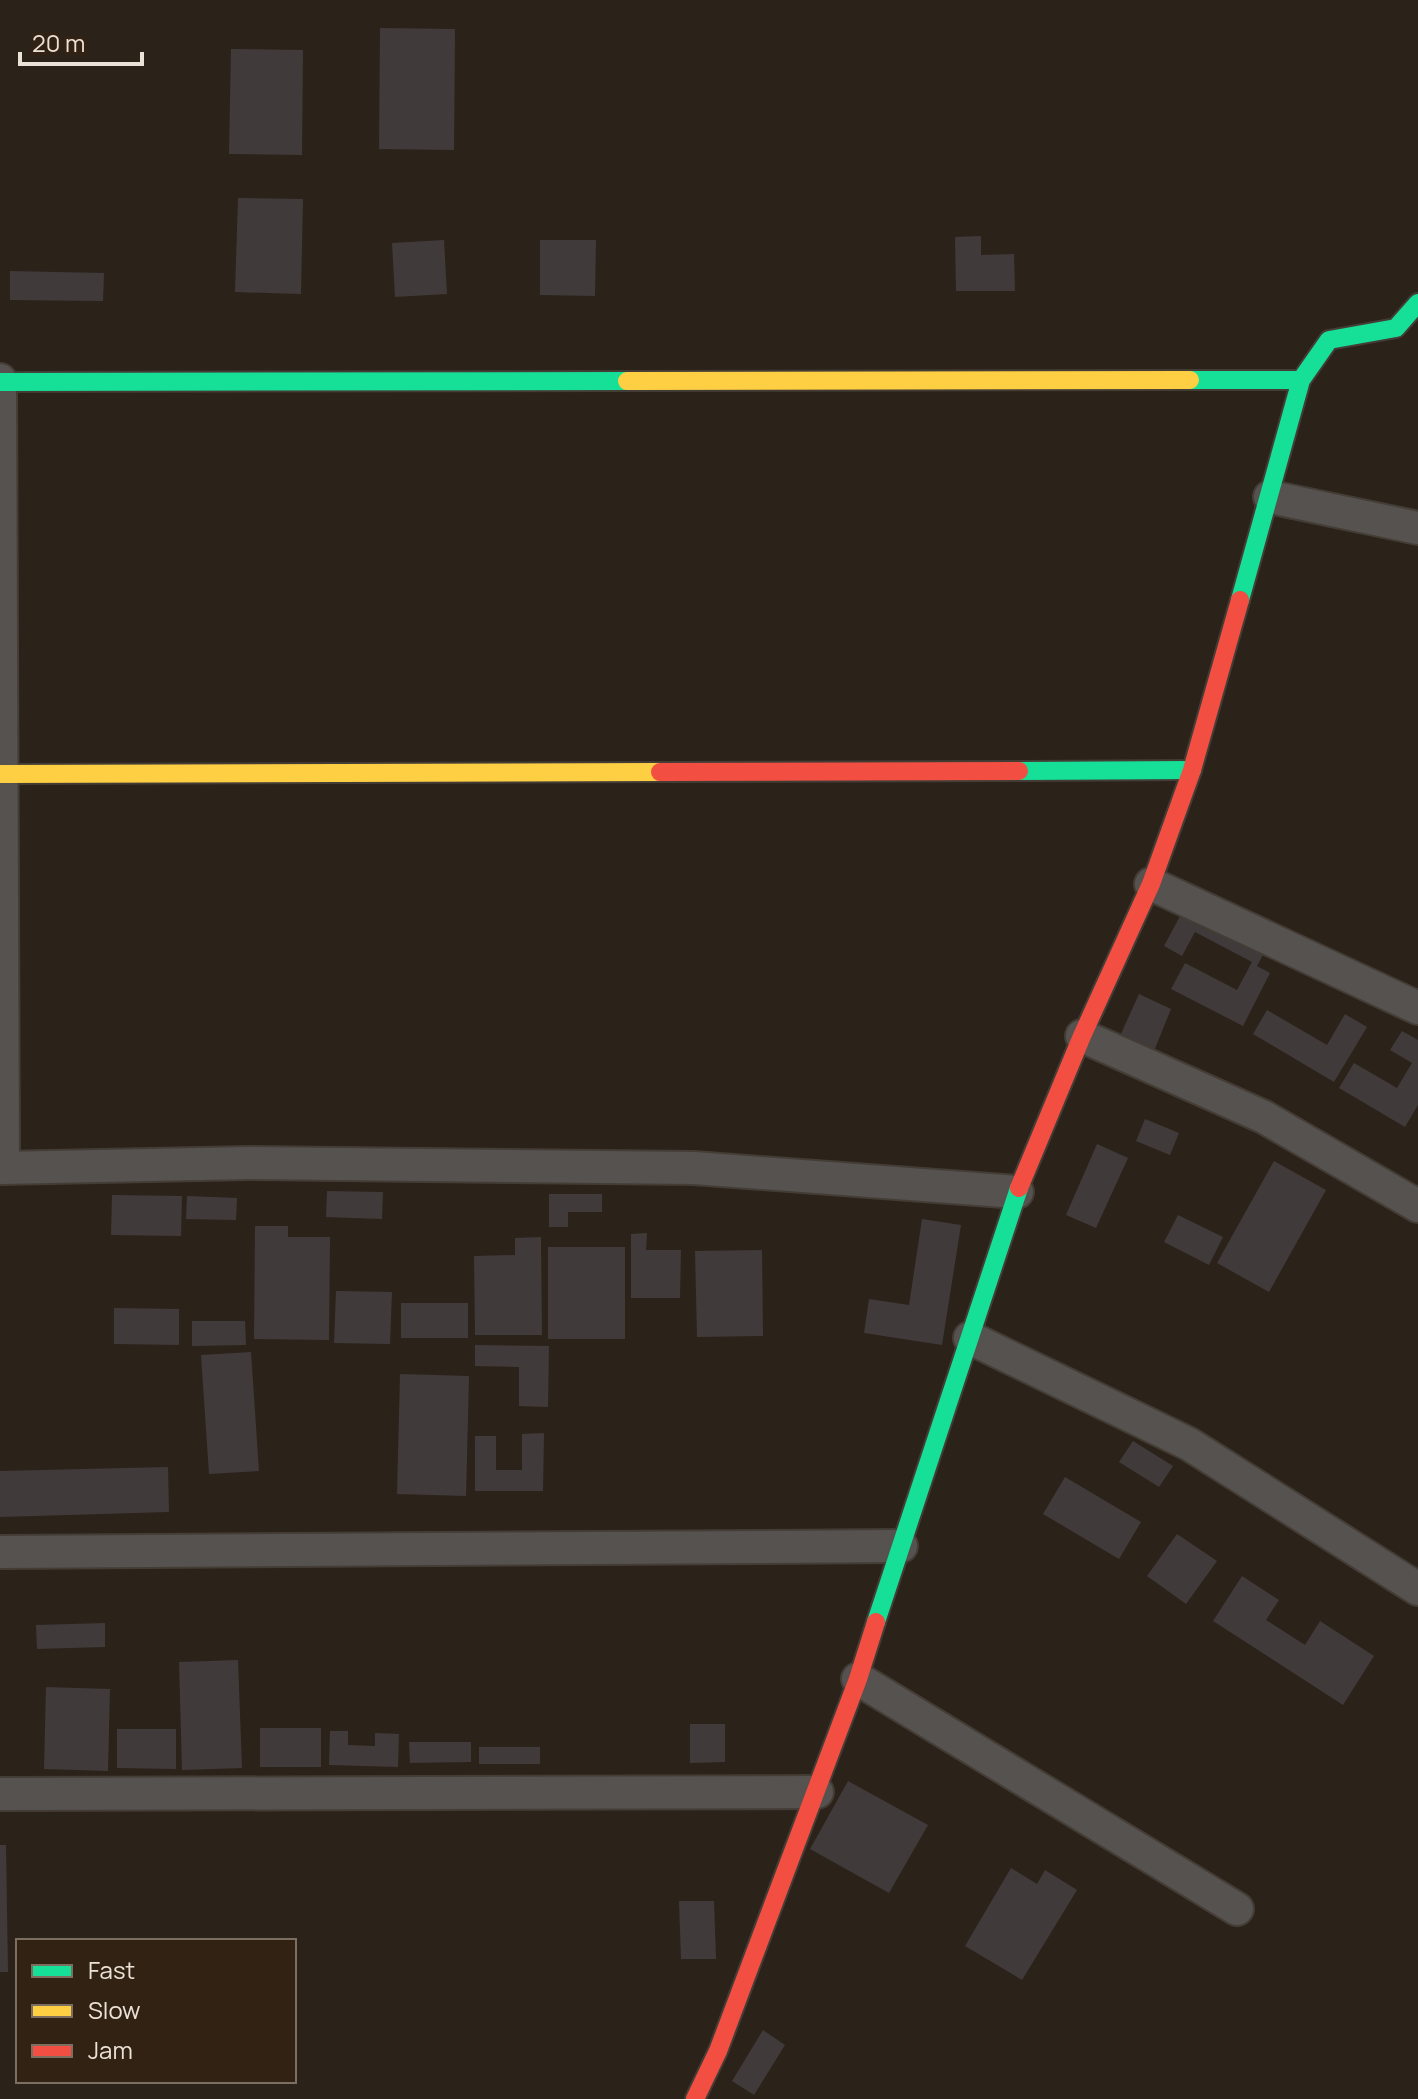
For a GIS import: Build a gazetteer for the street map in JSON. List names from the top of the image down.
{
  "legend": ["Fast", "Slow", "Jam"],
  "scale_bar": "20 m"
}
